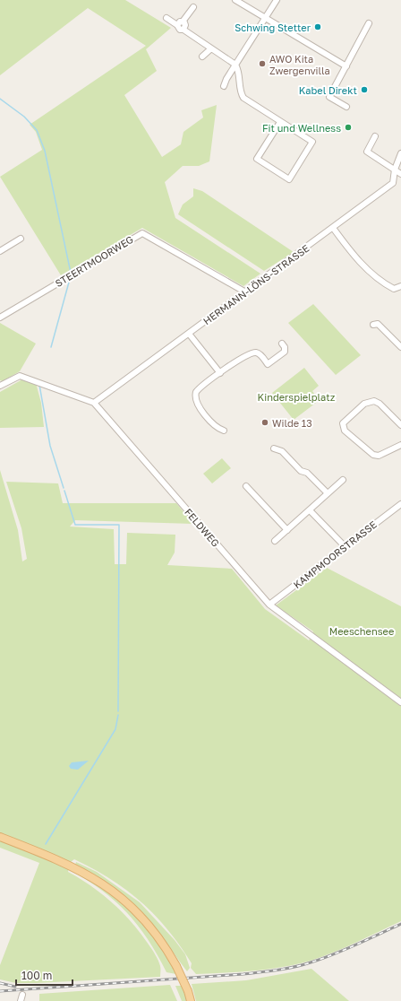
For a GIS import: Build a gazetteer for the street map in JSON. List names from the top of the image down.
{
  "streets": {
    "street": [
      "STEERTMOORWEG",
      "HERMANN-LÖNS-STRASSE",
      "FELDWEG",
      "KAMPMOORSTRASSE"
    ]
  },
  "crossings": [
    ["STEERTMOORWEG", "HERMANN-LÖNS-STRASSE"],
    ["HERMANN-LÖNS-STRASSE", "FELDWEG"],
    ["FELDWEG", "KAMPMOORSTRASSE"]
  ],
  "parks": ["Kinderspielplatz", "Meeschensee"],
  "places": [
    "Schwing Stetter",
    "AWO Kita Zwergenvilla",
    "Kabel Direkt",
    "Fit und Wellness",
    "Wilde 13"
  ],
  "scale_bar": "100 m"
}
